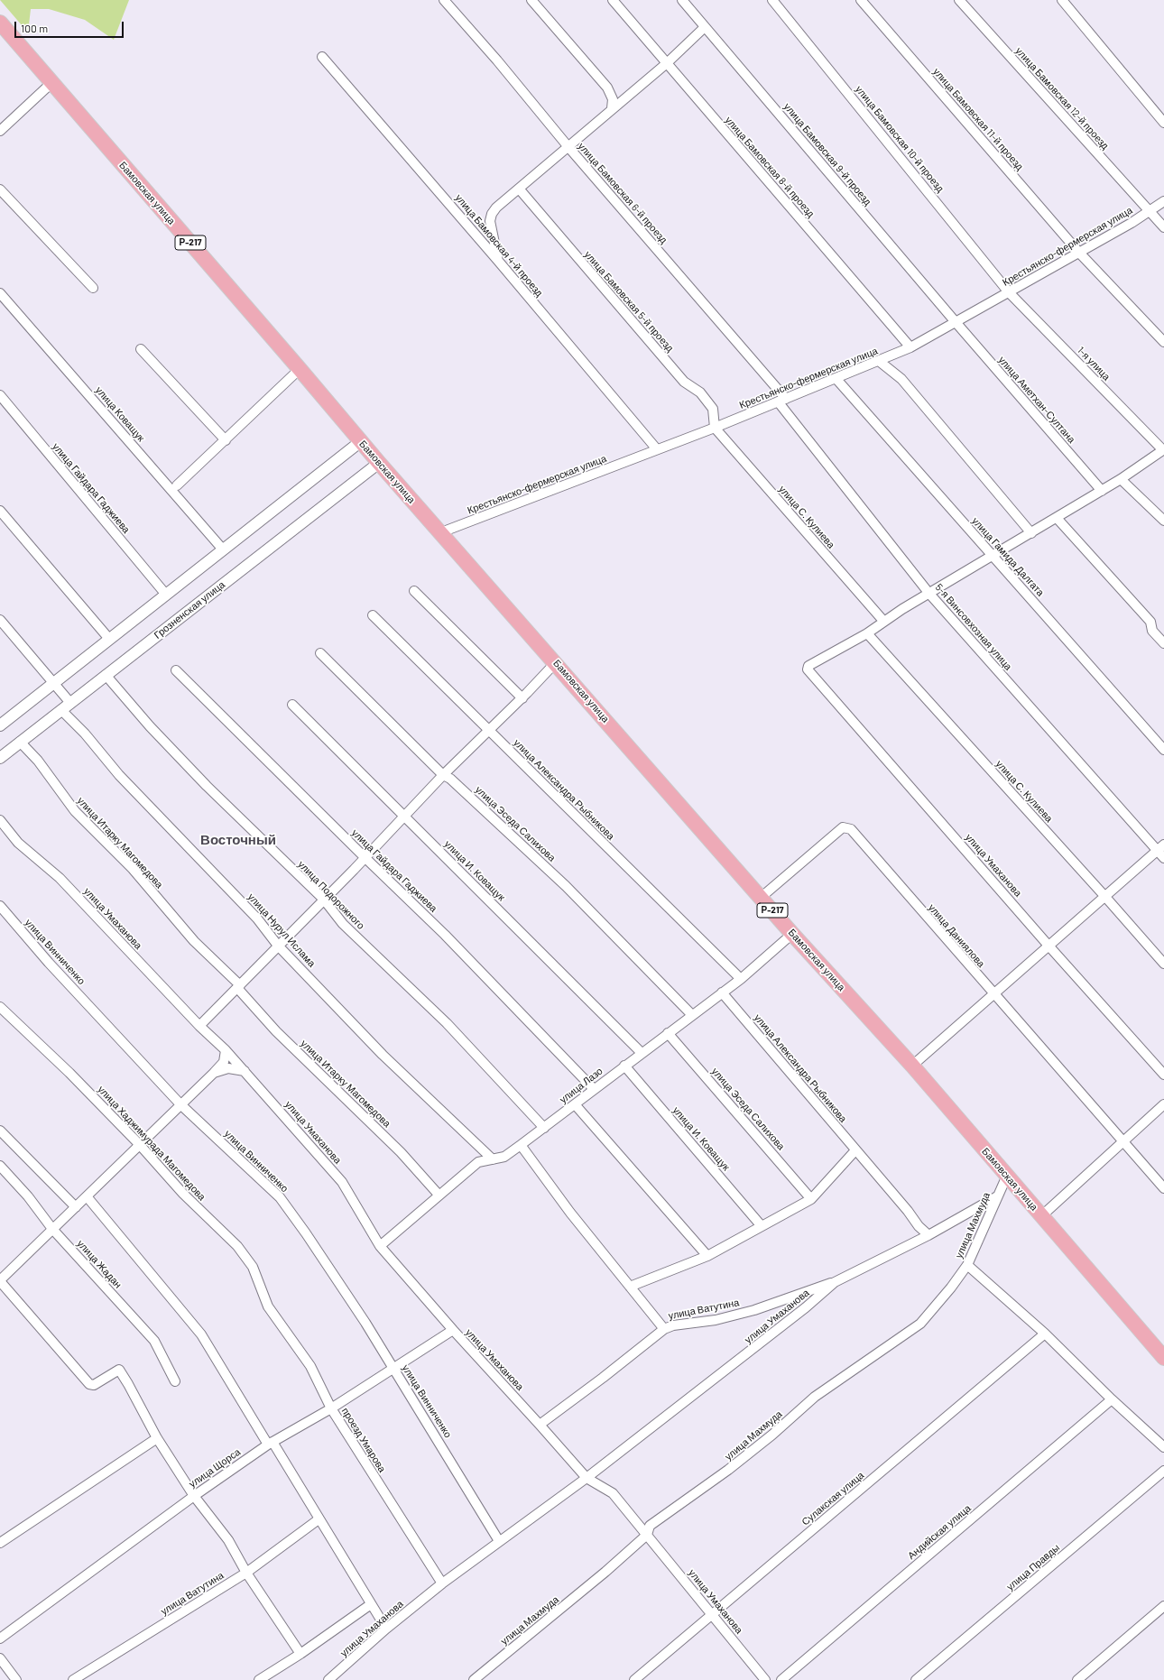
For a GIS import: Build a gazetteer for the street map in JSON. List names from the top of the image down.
{
  "streets": {
    "highway": ["Бамовская улица", "Р-217"],
    "street": [
      "улица Бамовская 12-й проезд",
      "улица Бамовская 11-й проезд",
      "улица Бамовская 10-й проезд",
      "улица Бамовская 9-й проезд",
      "улица Бамовская 8-й проезд",
      "улица Бамовская 6-й проезд",
      "улица Бамовская 4-й проезд",
      "Крестьянско-фермерская улица",
      "улица Бамовская 5-й проезд",
      "1-я улица",
      "улица Аметхан-Султана",
      "улица Коващук",
      "улица Гайдара Гаджиева",
      "улица С. Кулиева",
      "улица Гамида Далгата",
      "Грозненская улица",
      "5-я Винсовхозная улица",
      "улица Александра Рыбникова",
      "улица Эседа Салихова",
      "улица Итарку Магомедова",
      "улица Умаханова",
      "улица И. Коващук",
      "улица Подорожного",
      "улица Нурул Ислама",
      "улица Даниялова",
      "улица Винниченко",
      "улица Лазо",
      "улица Хаджимурада Магомедова",
      "улица Махмуда",
      "улица Жадан",
      "улица Ватутина",
      "проезд Умарова",
      "улица Щорса",
      "Сулакская улица",
      "Андийская улица",
      "улица Правды"
    ]
  },
  "crossings": [
    ["улица Бамовская 12-й проезд", "Крестьянско-фермерская улица"],
    ["улица Бамовская 11-й проезд", "Крестьянско-фермерская улица"],
    ["улица Бамовская 10-й проезд", "Крестьянско-фермерская улица"],
    ["улица Бамовская 10-й проезд", "1-я улица"],
    ["улица Бамовская 9-й проезд", "Крестьянско-фермерская улица"],
    ["улица Бамовская 9-й проезд", "улица Аметхан-Султана"],
    ["улица Бамовская 8-й проезд", "Крестьянско-фермерская улица"],
    ["Бамовская улица", "Крестьянско-фермерская улица"],
    ["Бамовская улица", "Грозненская улица"],
    ["Бамовская улица", "улица Даниялова"],
    ["Бамовская улица", "улица Лазо"],
    ["Бамовская улица", "улица Махмуда"],
    ["улица Бамовская 6-й проезд", "Крестьянско-фермерская улица"],
    ["улица Бамовская 6-й проезд", "5-я Винсовхозная улица"],
    ["улица Бамовская 4-й проезд", "Крестьянско-фермерская улица"],
    ["Крестьянско-фермерская улица", "улица Бамовская 5-й проезд"],
    ["Крестьянско-фермерская улица", "1-я улица"],
    ["Крестьянско-фермерская улица", "улица Аметхан-Султана"],
    ["Крестьянско-фермерская улица", "улица С. Кулиева"],
    ["Крестьянско-фермерская улица", "улица Гамида Далгата"],
    ["Крестьянско-фермерская улица", "5-я Винсовхозная улица"],
    ["улица Бамовская 5-й проезд", "улица С. Кулиева"],
    ["улица Гайдара Гаджиева", "улица Лазо"],
    ["улица С. Кулиева", "улица Умаханова"],
    ["Грозненская улица", "улица Итарку Магомедова"],
    ["Грозненская улица", "улица Подорожного"],
    ["Грозненская улица", "улица Нурул Ислама"],
    ["улица Александра Рыбникова", "улица Умаханова"],
    ["улица Александра Рыбникова", "улица Лазо"],
    ["улица Эседа Салихова", "улица Лазо"],
    ["улица Итарку Магомедова", "улица Лазо"],
    ["улица Умаханова", "улица Винниченко"],
    ["улица Умаханова", "улица Лазо"],
    ["улица Умаханова", "улица Махмуда"],
    ["улица Умаханова", "улица Ватутина"],
    ["улица Умаханова", "проезд Умарова"],
    ["улица Умаханова", "улица Щорса"],
    ["улица Умаханова", "Сулакская улица"],
    ["улица И. Коващук", "улица Лазо"],
    ["улица Подорожного", "улица Лазо"],
    ["улица Нурул Ислама", "улица Лазо"],
    ["улица Винниченко", "улица Щорса"],
    ["улица Хаджимурада Магомедова", "проезд Умарова"],
    ["проезд Умарова", "улица Щорса"]
  ],
  "districts": ["Восточный"],
  "scale_bar": "100 m"
}
